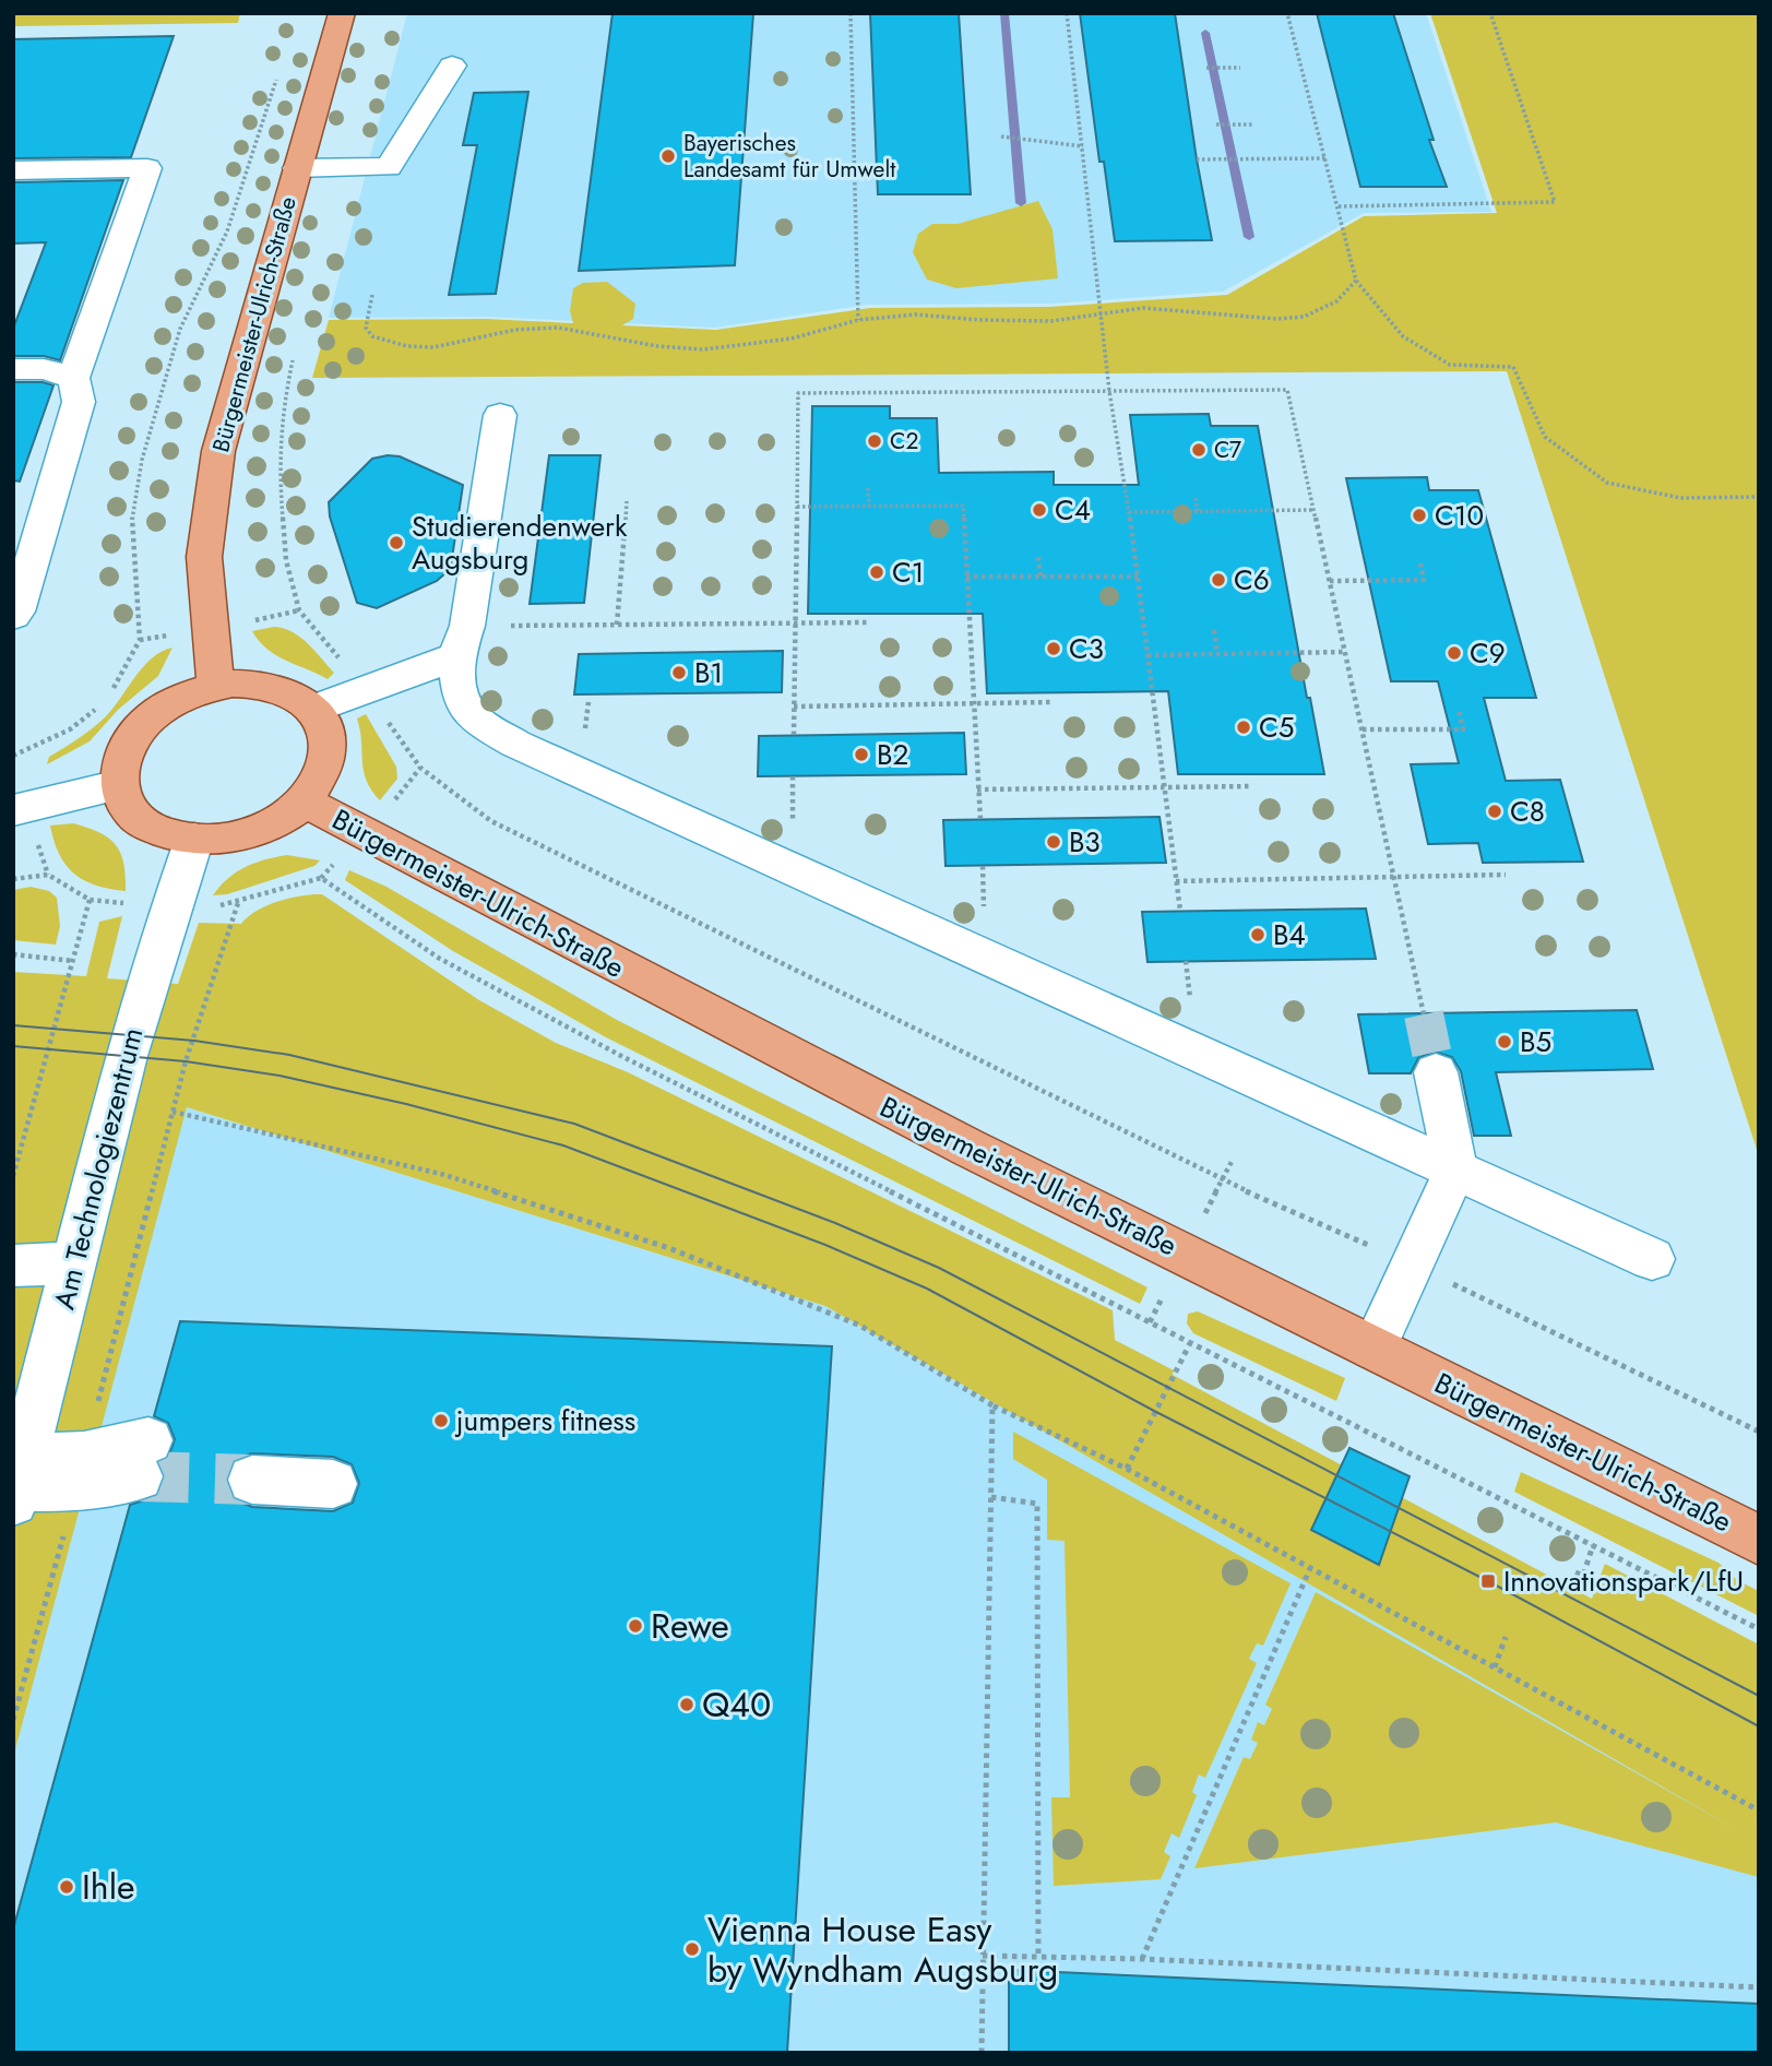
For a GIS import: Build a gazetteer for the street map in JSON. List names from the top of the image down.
{
  "streets": {
    "main road": ["Bürgermeister-Ulrich-Straße"],
    "street": ["Am Technologiezentrum"]
  },
  "crossings": [
    ["Bürgermeister-Ulrich-Straße", "Am Technologiezentrum"]
  ],
  "places": {
    "other": [
      "Bayerisches Landesamt für Umwelt",
      "C2",
      "C7",
      "C4",
      "C10",
      "Studierendenwerk Augsburg",
      "C1",
      "C6",
      "C3",
      "C9",
      "B1",
      "C5",
      "B2",
      "C8",
      "B3",
      "B4",
      "B5",
      "jumpers fitness",
      "Rewe",
      "Q40",
      "Ihle",
      "Vienna House Easy by Wyndham Augsburg"
    ],
    "transit": ["Innovationspark/LfU"]
  }
}
